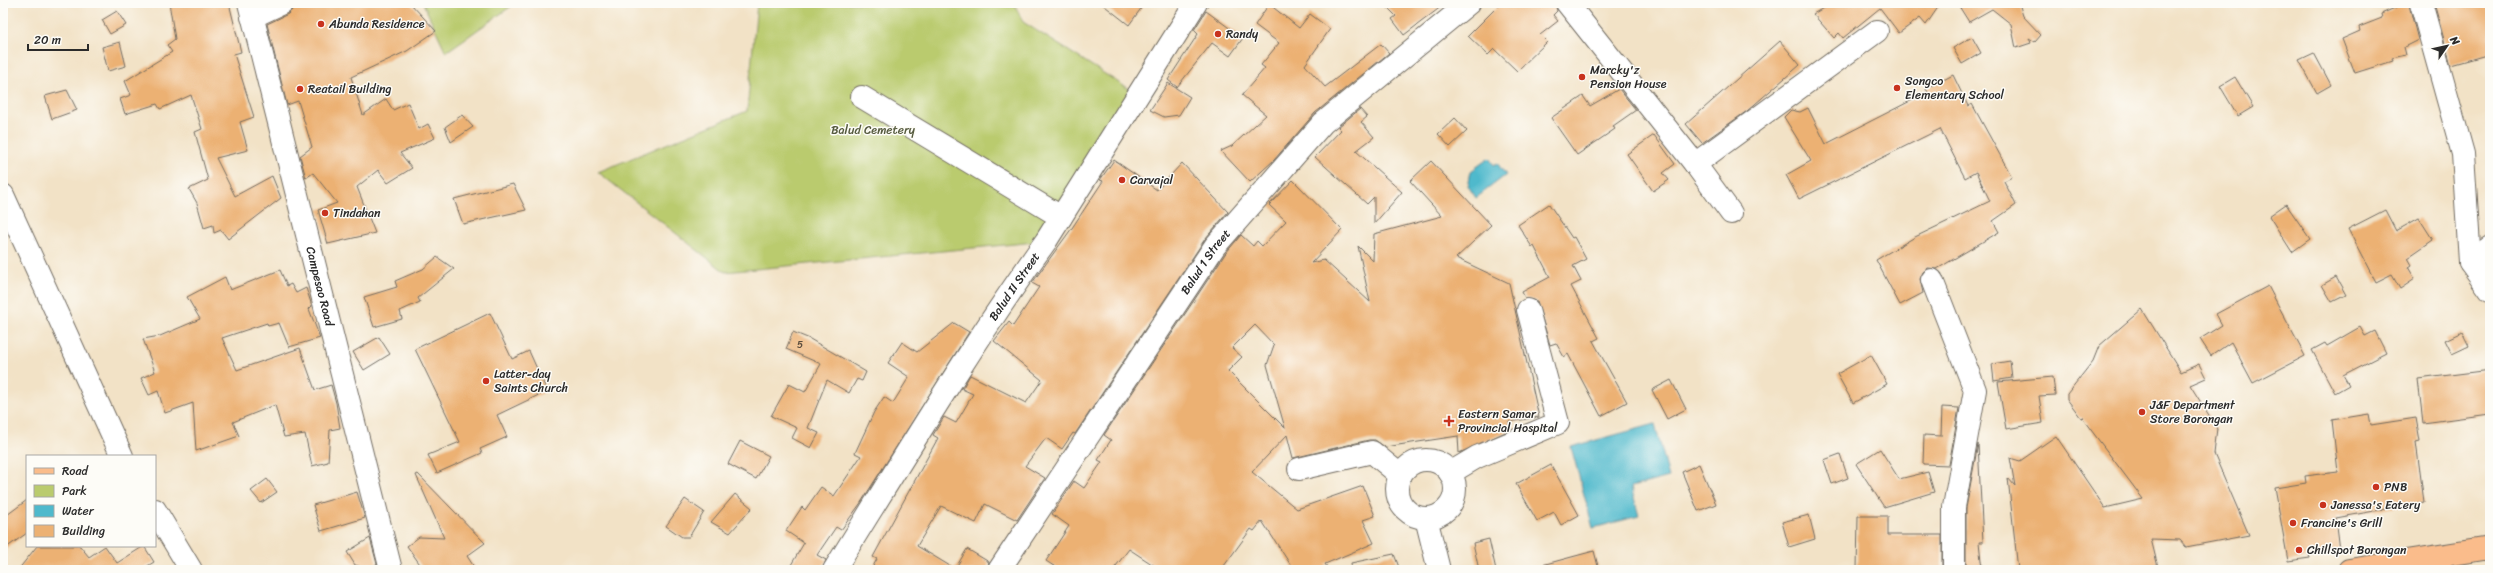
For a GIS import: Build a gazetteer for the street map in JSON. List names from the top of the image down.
{
  "streets": {
    "street": ["Balud 1 Street", "Balud II Street", "Campesao Road"]
  },
  "parks": ["Balud Cemetery"],
  "places": {
    "other": [
      "Abunda Residence",
      "Randy",
      "Marcky'z Pension House",
      "Songco Elementary School",
      "Reatail Building",
      "Carvajal",
      "Tindahan",
      "Latter-day Saints Church",
      "J&F Department Store Borongan",
      "PNB",
      "Janessa's Eatery",
      "Francine's Grill",
      "Chillspot Borongan"
    ],
    "health": ["Eastern Samar Provincial Hospital"]
  },
  "house_numbers": ["5"],
  "legend": [
    "Road",
    "Park",
    "Water",
    "Building"
  ],
  "scale_bar": "20 m",
  "north": "top right"
}
